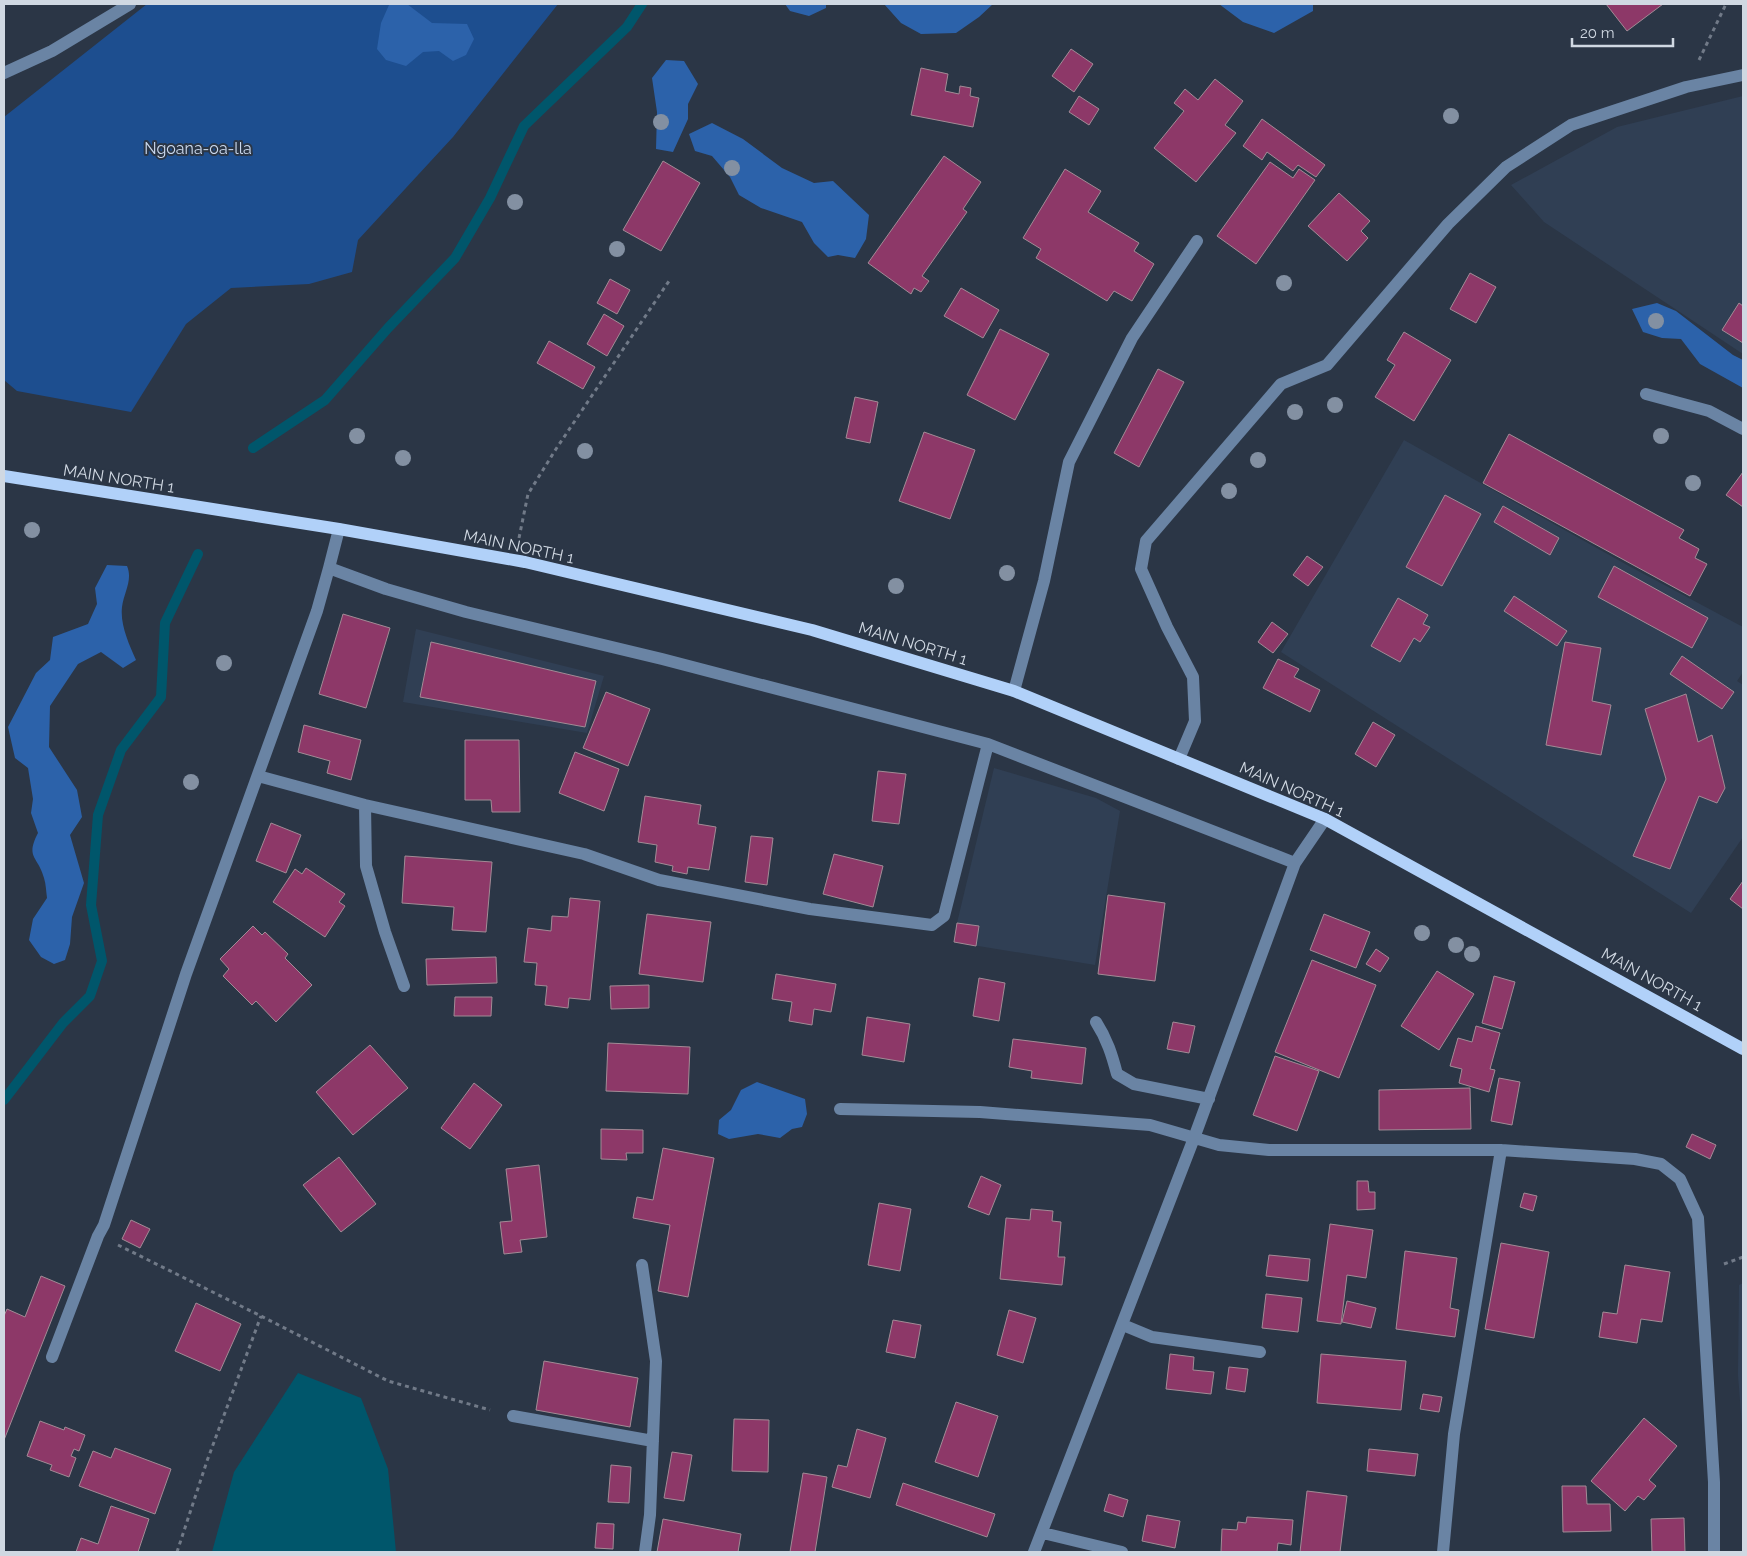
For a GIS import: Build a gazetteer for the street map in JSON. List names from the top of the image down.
{
  "streets": {
    "main road": ["MAIN NORTH 1"]
  },
  "parks": ["Ngoana-oa-lla"],
  "scale_bar": "20 m"
}
